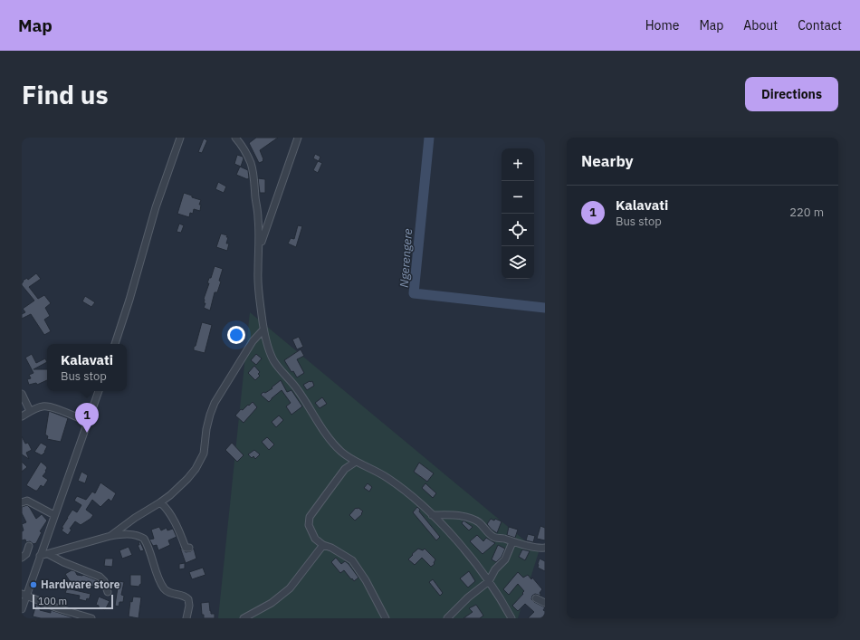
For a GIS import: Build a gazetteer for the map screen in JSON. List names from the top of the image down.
{
  "water": ["Ngerengere"],
  "places": ["Hardware store"],
  "scale_bar": "100 m",
  "page": {
    "header": "Map",
    "nav": [
      "Home",
      "Map",
      "About",
      "Contact"
    ],
    "buttons": "Directions",
    "title": "Find us",
    "heading": "Nearby",
    "map_buttons": ["+", "−"],
    "list": [
      {
        "mark": "1",
        "name": "Kalavati",
        "note": "Bus stop",
        "value": "220 m"
      }
    ],
    "popup": ["Kalavati", "Bus stop"],
    "pins": "1",
    "scale": "100 m"
  }
}
